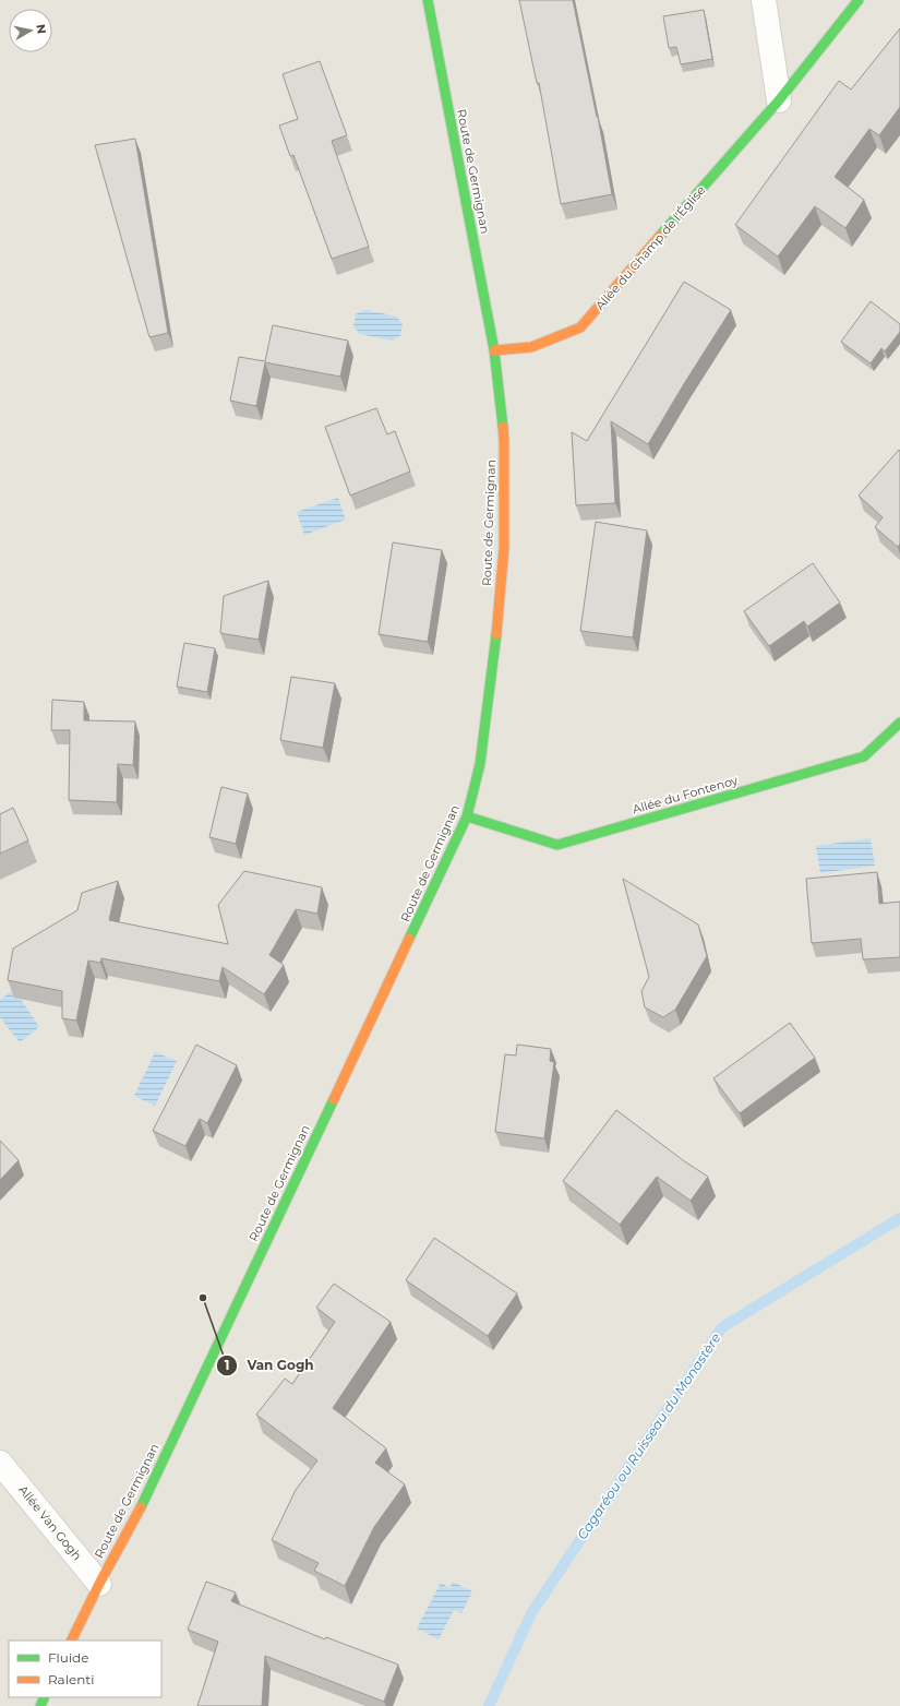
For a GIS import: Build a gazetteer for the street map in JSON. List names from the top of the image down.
{
  "streets": {
    "street": [
      "Route de Germignan",
      "Allée du Champ de l'Église",
      "Allée du Fontenoy",
      "Allée Van Gogh"
    ]
  },
  "crossings": [
    ["Route de Germignan", "Allée du Champ de l'Église"],
    ["Route de Germignan", "Allée du Fontenoy"],
    ["Route de Germignan", "Allée Van Gogh"]
  ],
  "water": ["Cagaréou ou Ruisseau du Monastère"],
  "places": ["Van Gogh"],
  "legend": ["Fluide", "Ralenti"],
  "north": "right"
}
